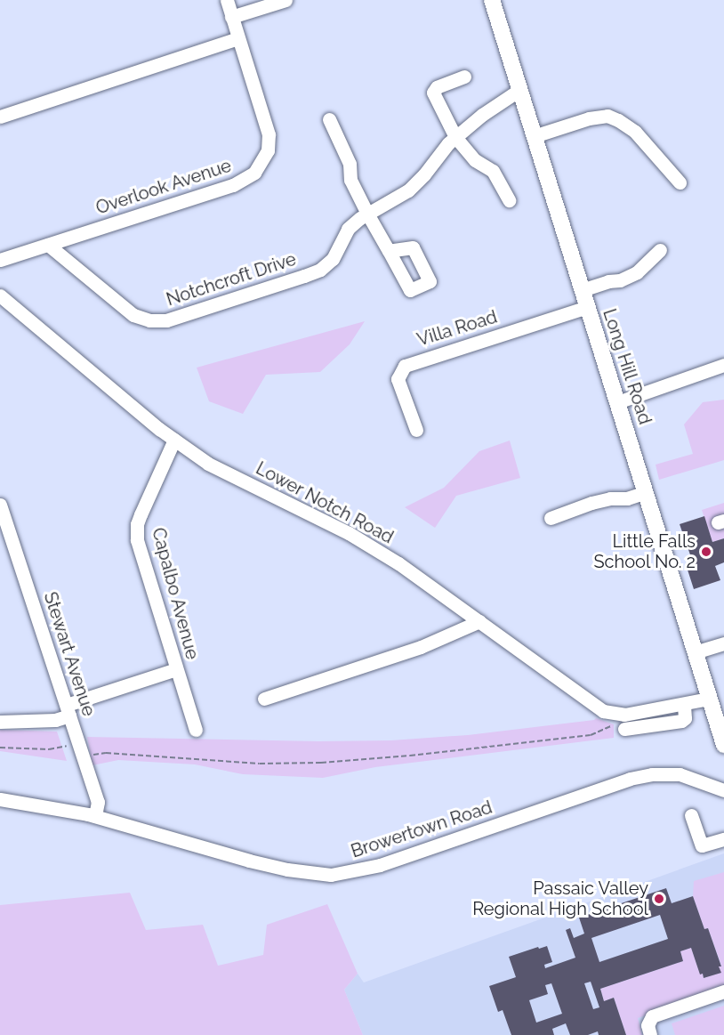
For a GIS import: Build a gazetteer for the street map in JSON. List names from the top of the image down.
{
  "streets": {
    "main road": ["Long Hill Road"],
    "street": [
      "Overlook Avenue",
      "Notchcroft Drive",
      "Villa Road",
      "Lower Notch Road",
      "Capalbo Avenue",
      "Stewart Avenue",
      "Browertown Road"
    ]
  },
  "crossings": [
    ["Overlook Avenue", "Notchcroft Drive"],
    ["Notchcroft Drive", "Long Hill Road"],
    ["Villa Road", "Long Hill Road"],
    ["Long Hill Road", "Lower Notch Road"],
    ["Lower Notch Road", "Capalbo Avenue"],
    ["Stewart Avenue", "Browertown Road"]
  ],
  "places": ["Little Falls School No. 2", "Passaic Valley Regional High School"]
}
